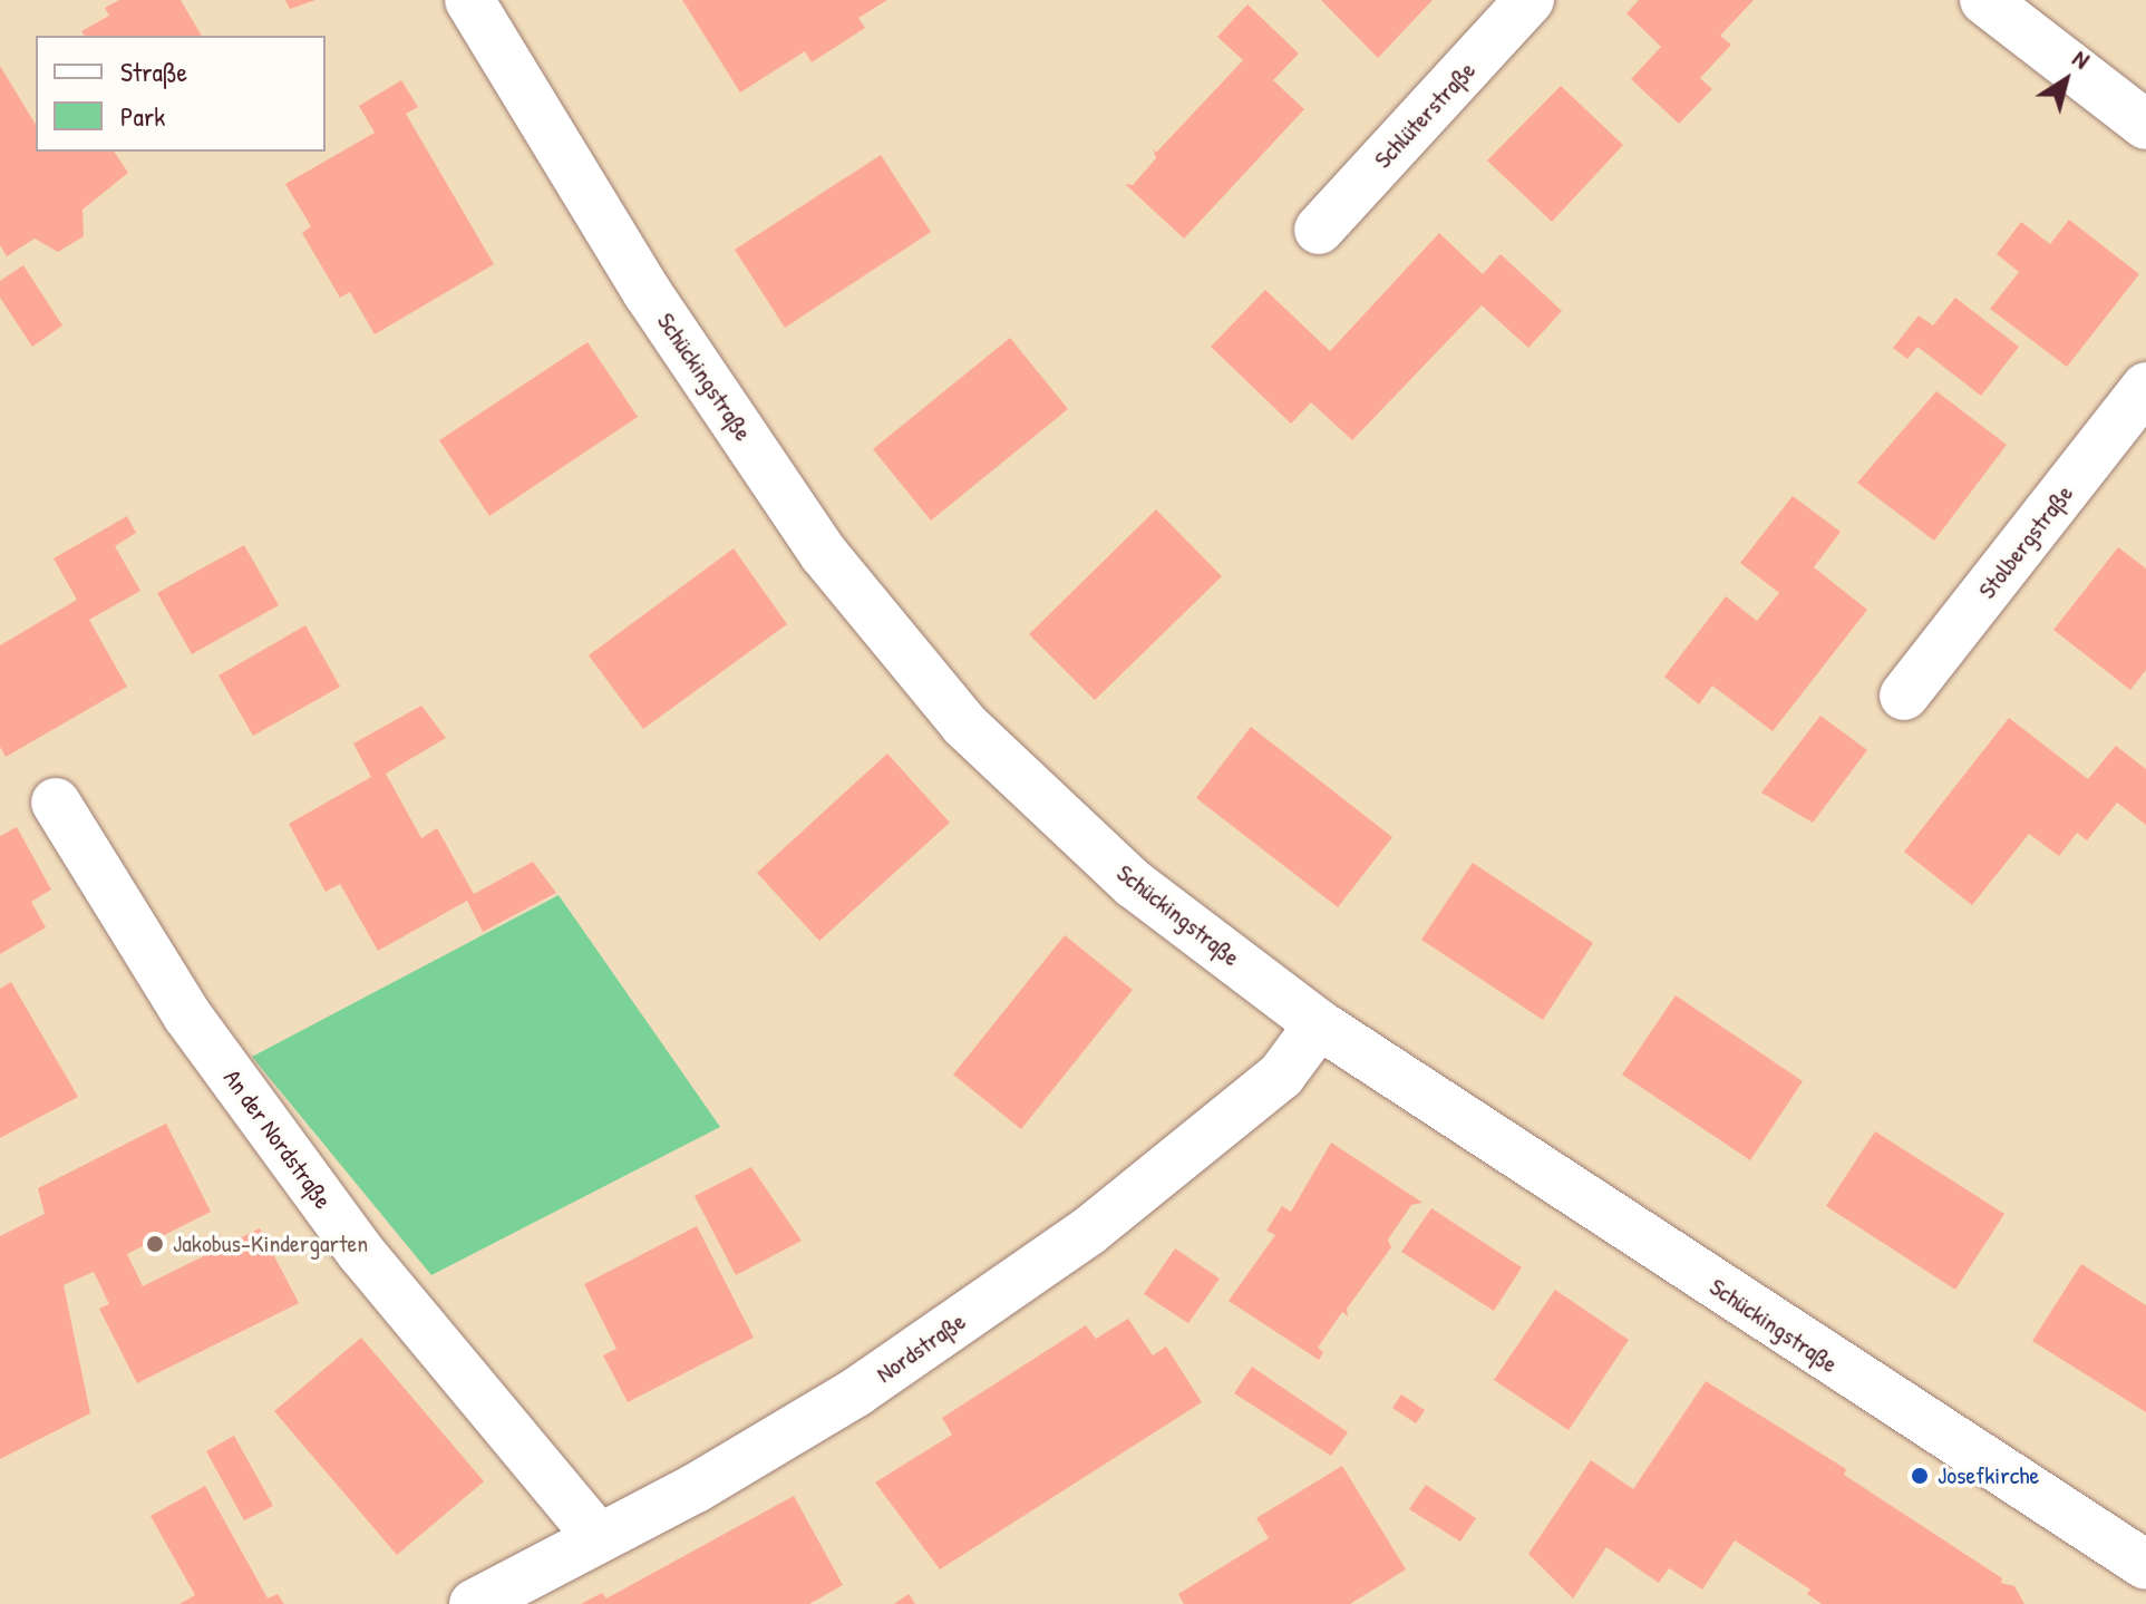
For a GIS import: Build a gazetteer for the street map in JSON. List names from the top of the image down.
{
  "streets": {
    "street": [
      "Schlüterstraße",
      "Schückingstraße",
      "Stolbergstraße",
      "An der Nordstraße",
      "Nordstraße"
    ]
  },
  "crossings": [
    ["Schückingstraße", "Nordstraße"],
    ["An der Nordstraße", "Nordstraße"]
  ],
  "places": ["Jakobus-Kindergarten", "Josefkirche"],
  "legend": ["Straße", "Park"],
  "north": "top right"
}
